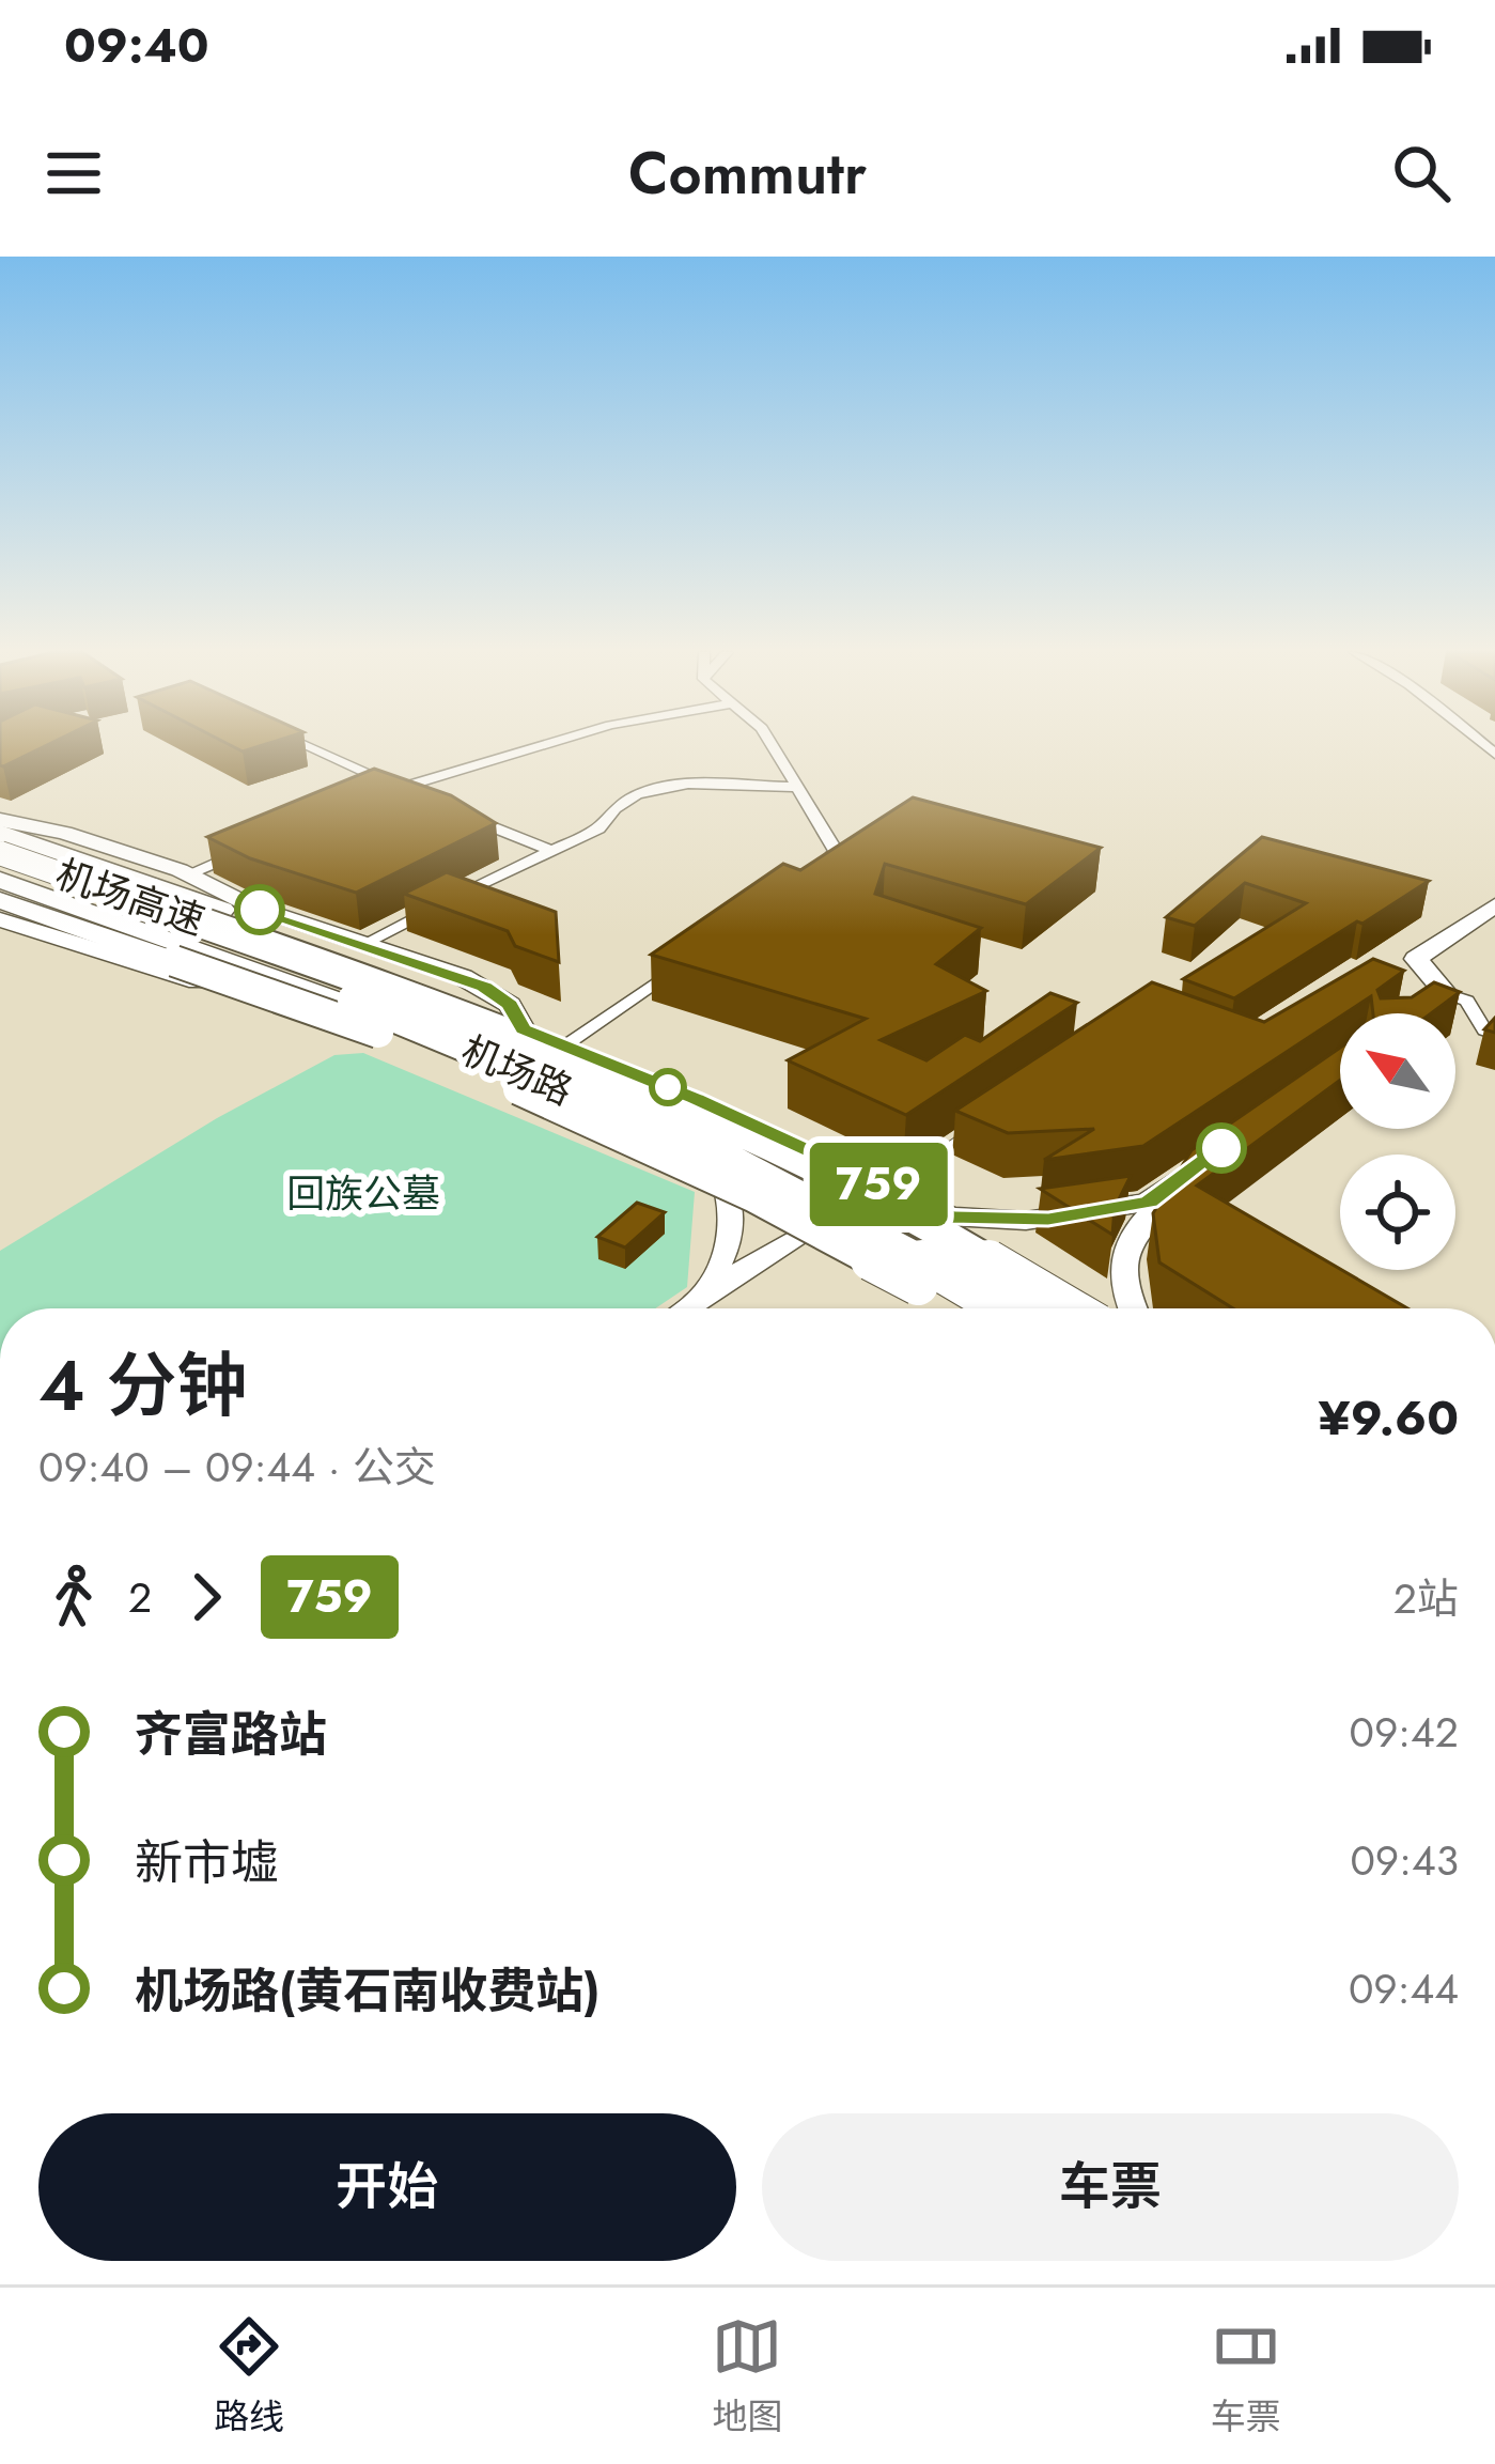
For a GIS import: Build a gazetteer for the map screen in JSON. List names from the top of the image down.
{
  "streets": {
    "highway": ["机场高速", "机场路"]
  },
  "crossings": [
    ["机场高速", "机场路"]
  ],
  "parks": ["回族公墓"],
  "lines": ["bus line 759"],
  "north": "top left",
  "page": {
    "status": "09:40",
    "header": "Commutr",
    "on_map": "759",
    "heading": ["4 分钟", "09:40 – 09:44 · 公交", "¥9.60"],
    "legs": ["2", "759", "2站"],
    "list": [
      {
        "name": "齐富路站",
        "value": "09:42"
      },
      {
        "name": "新市墟",
        "value": "09:43"
      },
      {
        "name": "机场路(黄石南收费站)",
        "value": "09:44"
      }
    ],
    "buttons": ["开始", "车票"],
    "tabs": ["路线", "地图", "车票"]
  }
}
